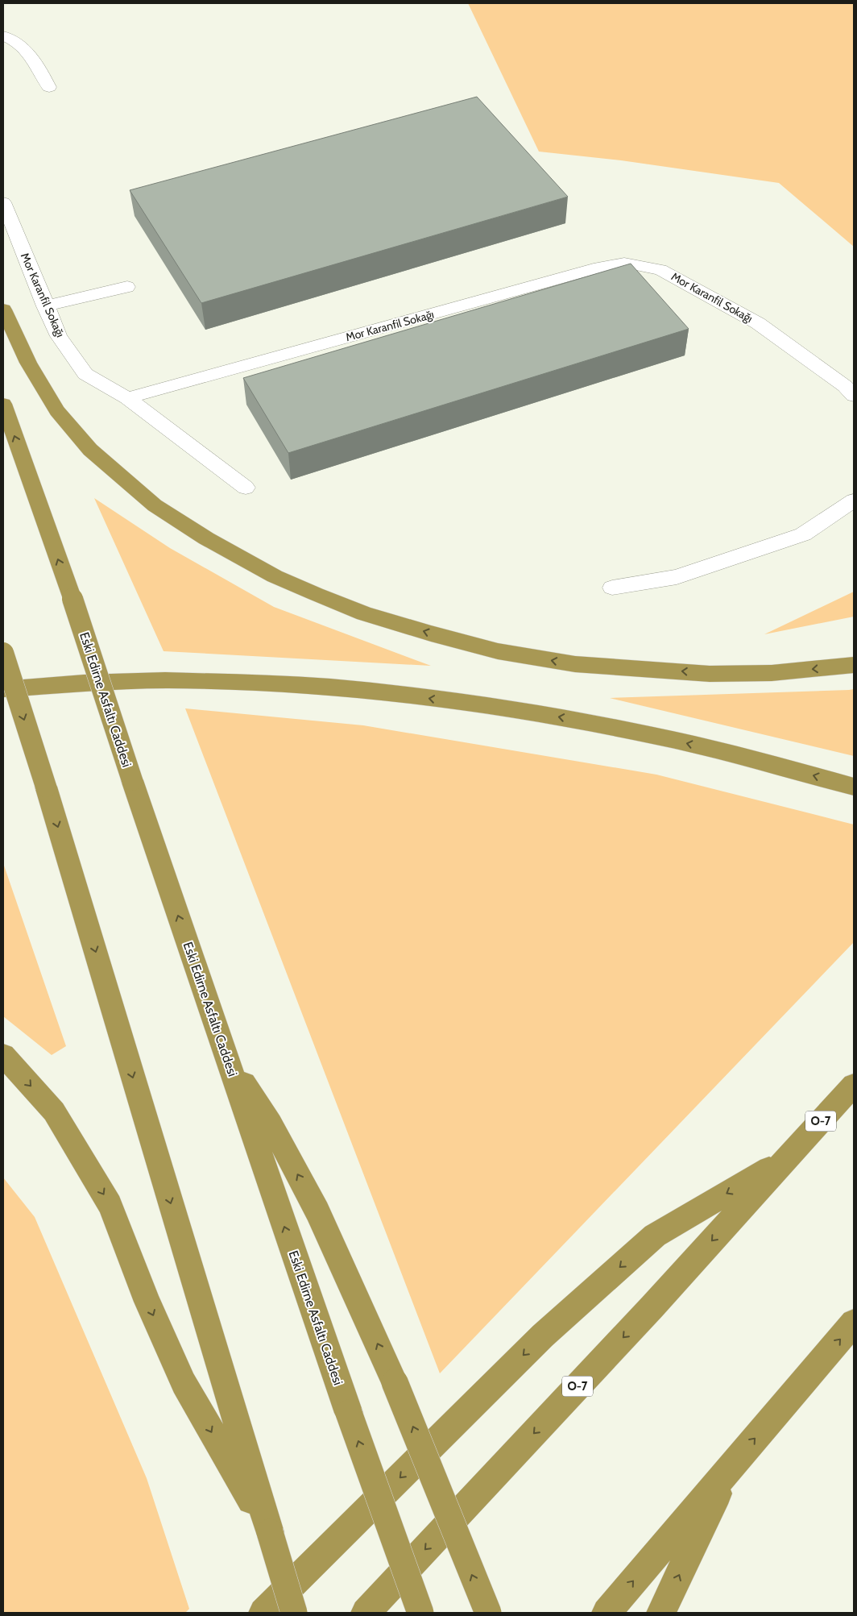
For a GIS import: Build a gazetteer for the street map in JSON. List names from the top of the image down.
{
  "streets": {
    "highway": ["Eski Edirne Asfaltı Caddesi", "O-7"],
    "street": ["Mor Karanfil Sokağı"]
  }
}
